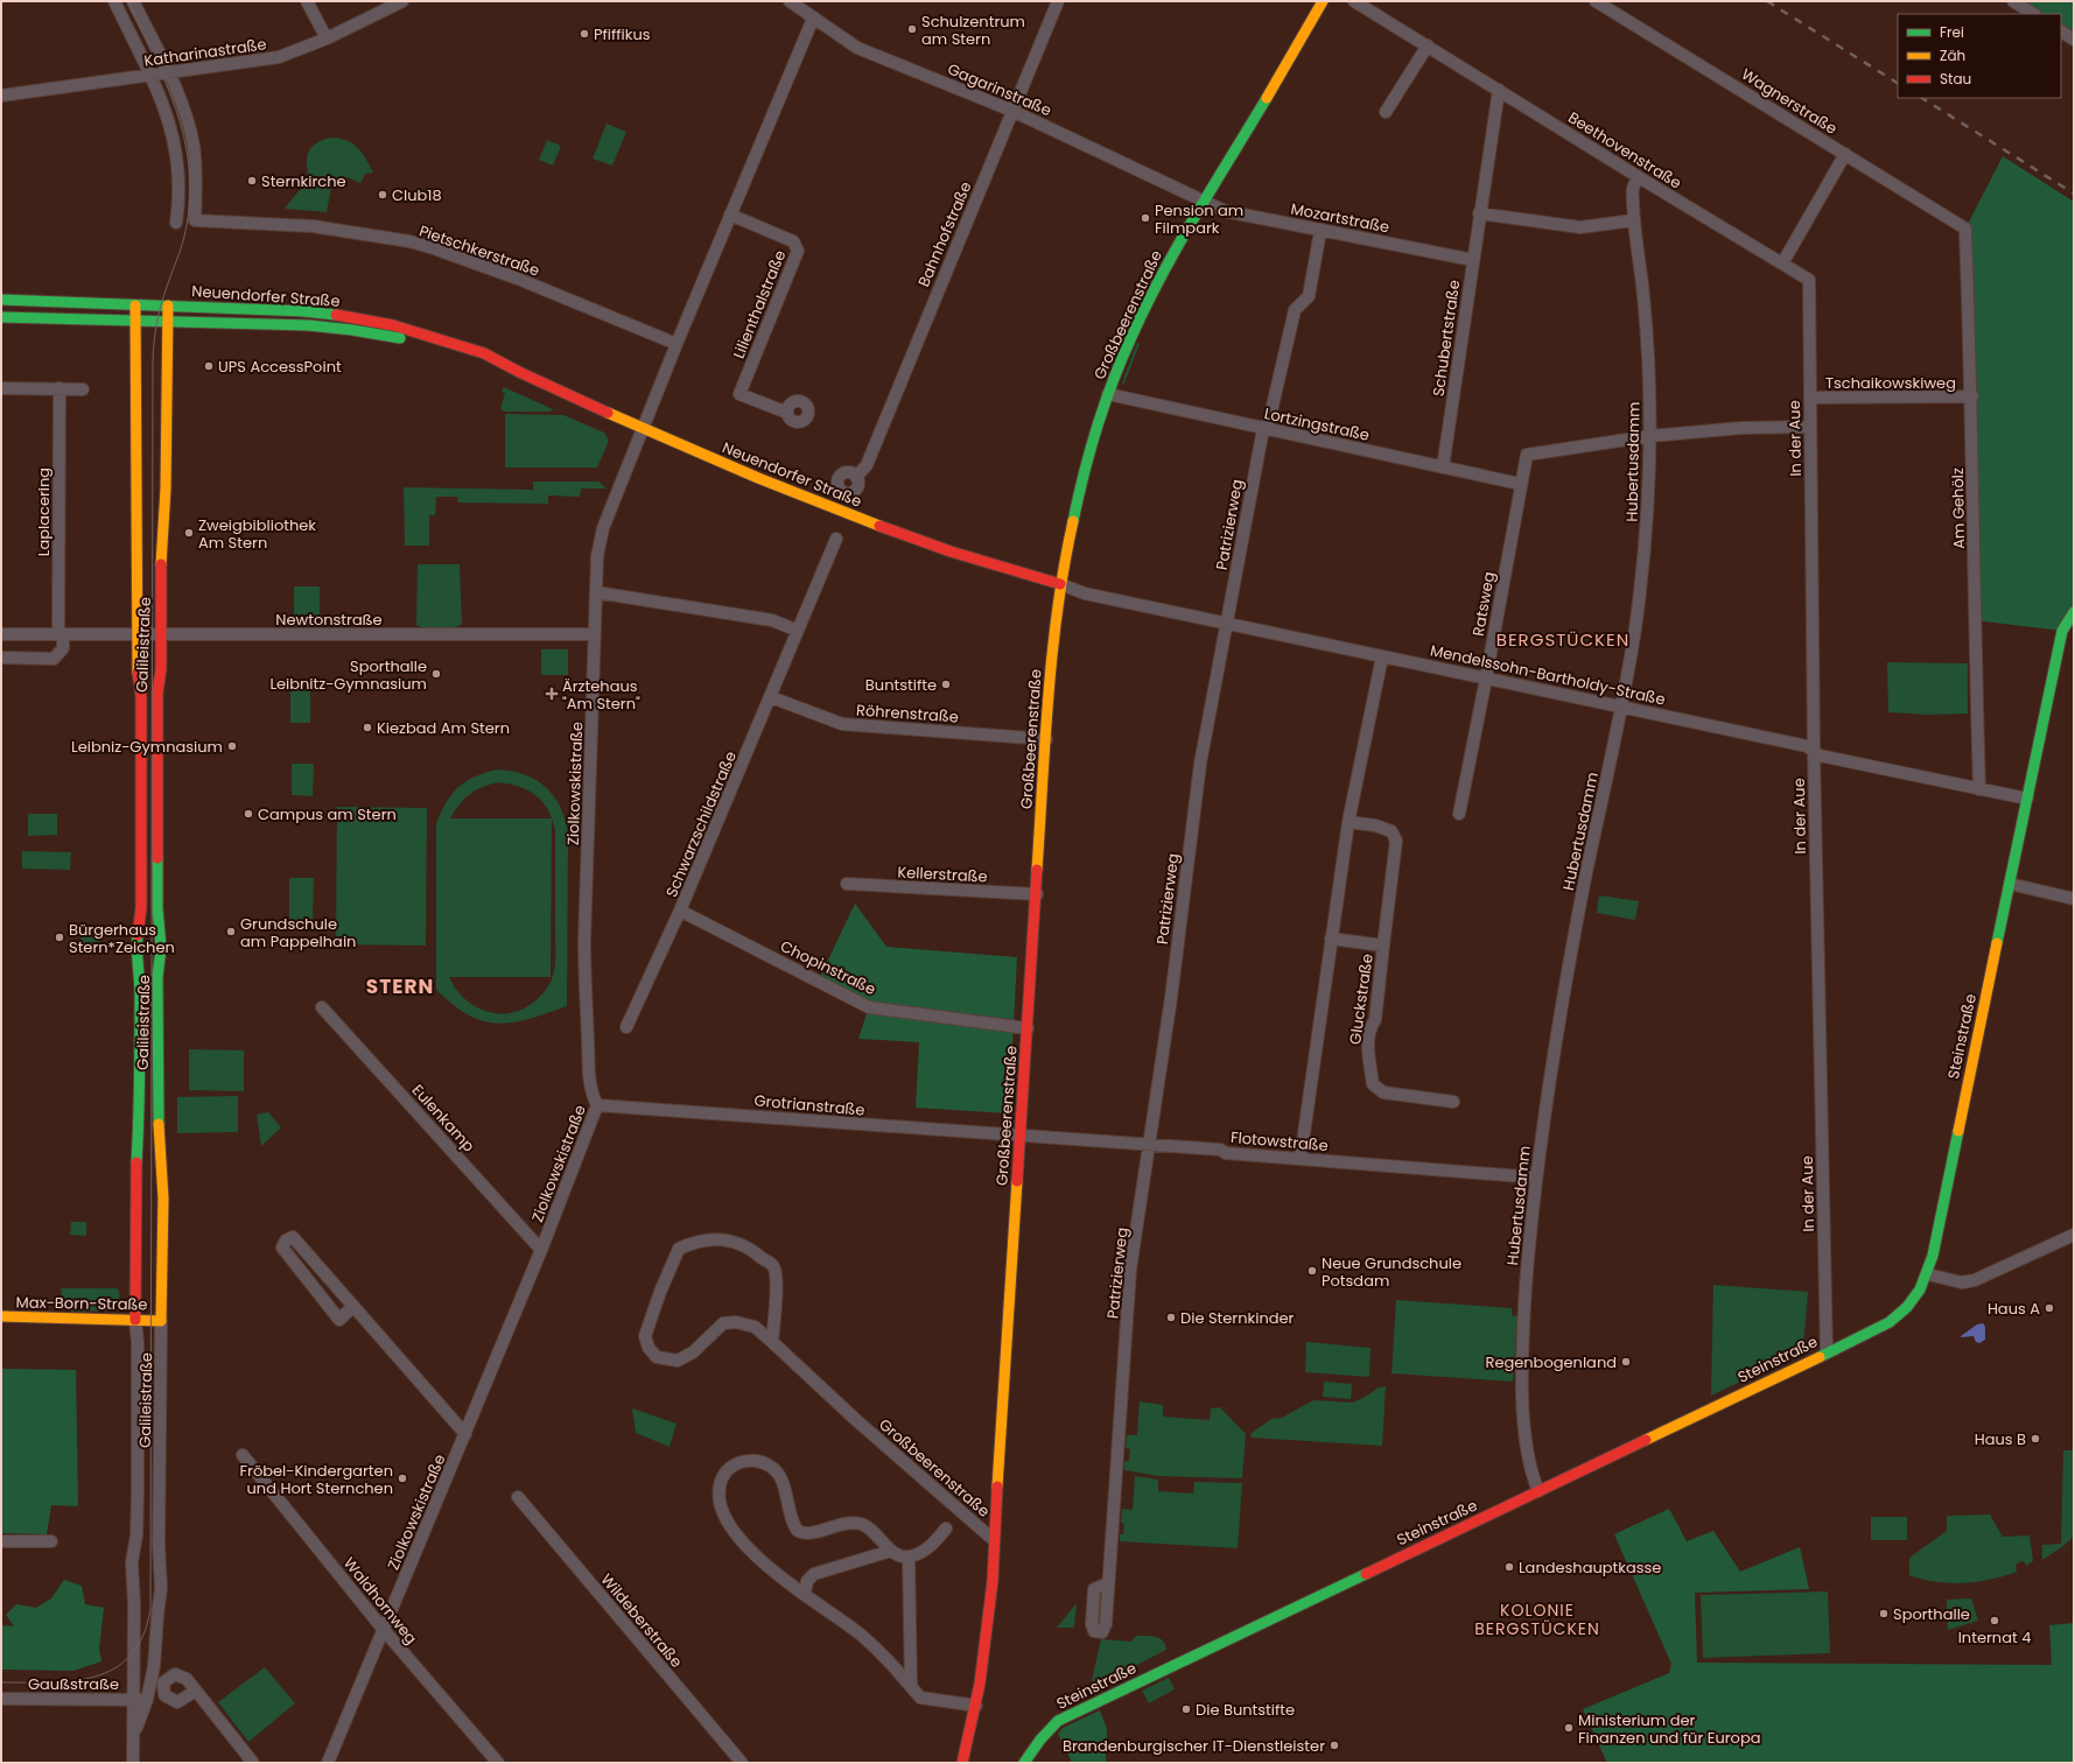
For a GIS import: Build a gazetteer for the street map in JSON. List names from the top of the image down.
{
  "streets": {
    "street": [
      "Katharinastraße",
      "Gagarinstraße",
      "Wagnerstraße",
      "Beethovenstraße",
      "Mozartstraße",
      "Bahnhofstraße",
      "Pietschkerstraße",
      "Neuendorfer Straße",
      "Lilienthalstraße",
      "Großbeerenstraße",
      "Schubertstraße",
      "Tschaikowskiweg",
      "Lortzingstraße",
      "In der Aue",
      "Hubertusdamm",
      "Am Gehölz",
      "Laplacering",
      "Patrizierweg",
      "Ratsweg",
      "Newtonstraße",
      "Galileistraße",
      "Mendelssohn-Bartholdy-Straße",
      "Röhrenstraße",
      "Ziolkowskistraße",
      "Schwarzschildstraße",
      "Kellerstraße",
      "Chopinstraße",
      "Gluckstraße",
      "Steinstraße",
      "Grotrianstraße",
      "Eulenkamp",
      "Flotowstraße",
      "Max-Born-Straße",
      "Waldhornweg",
      "Wildeberstraße",
      "Gaußstraße"
    ]
  },
  "crossings": [
    ["Katharinastraße", "Pietschkerstraße"],
    ["Gagarinstraße", "Mozartstraße"],
    ["Gagarinstraße", "Bahnhofstraße"],
    ["Gagarinstraße", "Großbeerenstraße"],
    ["Wagnerstraße", "Am Gehölz"],
    ["Beethovenstraße", "Schubertstraße"],
    ["Beethovenstraße", "In der Aue"],
    ["Beethovenstraße", "Hubertusdamm"],
    ["Mozartstraße", "Großbeerenstraße"],
    ["Mozartstraße", "Schubertstraße"],
    ["Mozartstraße", "Patrizierweg"],
    ["Neuendorfer Straße", "Großbeerenstraße"],
    ["Neuendorfer Straße", "Galileistraße"],
    ["Neuendorfer Straße", "Mendelssohn-Bartholdy-Straße"],
    ["Neuendorfer Straße", "Ziolkowskistraße"],
    ["Großbeerenstraße", "Lortzingstraße"],
    ["Großbeerenstraße", "Mendelssohn-Bartholdy-Straße"],
    ["Großbeerenstraße", "Röhrenstraße"],
    ["Großbeerenstraße", "Kellerstraße"],
    ["Großbeerenstraße", "Chopinstraße"],
    ["Großbeerenstraße", "Grotrianstraße"],
    ["Großbeerenstraße", "Flotowstraße"],
    ["Schubertstraße", "Lortzingstraße"],
    ["Tschaikowskiweg", "In der Aue"],
    ["Tschaikowskiweg", "Am Gehölz"],
    ["Lortzingstraße", "Patrizierweg"],
    ["Lortzingstraße", "Ratsweg"],
    ["In der Aue", "Mendelssohn-Bartholdy-Straße"],
    ["In der Aue", "Steinstraße"],
    ["Hubertusdamm", "Ratsweg"],
    ["Hubertusdamm", "Mendelssohn-Bartholdy-Straße"],
    ["Hubertusdamm", "Steinstraße"],
    ["Hubertusdamm", "Flotowstraße"],
    ["Am Gehölz", "Mendelssohn-Bartholdy-Straße"],
    ["Laplacering", "Newtonstraße"],
    ["Patrizierweg", "Mendelssohn-Bartholdy-Straße"],
    ["Patrizierweg", "Flotowstraße"],
    ["Ratsweg", "Mendelssohn-Bartholdy-Straße"],
    ["Newtonstraße", "Galileistraße"],
    ["Newtonstraße", "Ziolkowskistraße"],
    ["Galileistraße", "Max-Born-Straße"],
    ["Galileistraße", "Gaußstraße"],
    ["Mendelssohn-Bartholdy-Straße", "Steinstraße"],
    ["Röhrenstraße", "Schwarzschildstraße"],
    ["Ziolkowskistraße", "Grotrianstraße"],
    ["Ziolkowskistraße", "Eulenkamp"],
    ["Ziolkowskistraße", "Waldhornweg"],
    ["Schwarzschildstraße", "Chopinstraße"],
    ["Grotrianstraße", "Flotowstraße"]
  ],
  "districts": ["BERGSTÜCKEN", "STERN", "KOLONIE BERGSTÜCKEN"],
  "places": {
    "other": [
      "Schulzentrum am Stern",
      "Pfiffikus",
      "Sternkirche",
      "Club18",
      "Pension am Filmpark",
      "UPS AccessPoint",
      "Zweigbibliothek Am Stern",
      "Sporthalle Leibnitz-Gymnasium",
      "Buntstifte",
      "Kiezbad Am Stern",
      "Leibniz-Gymnasium",
      "Campus am Stern",
      "Grundschule am Pappelhain",
      "Bürgerhaus Stern*Zeichen",
      "Neue Grundschule Potsdam",
      "Haus A",
      "Die Sternkinder",
      "Regenbogenland",
      "Haus B",
      "Fröbel-Kindergarten und Hort Sternchen",
      "Landeshauptkasse",
      "Sporthalle",
      "Internat 4",
      "Die Buntstifte",
      "Ministerium der Finanzen und für Europa",
      "Brandenburgischer IT-Dienstleister"
    ],
    "health": ["Ärztehaus \"Am Stern\""]
  },
  "legend": ["Frei", "Zäh", "Stau"]
}
